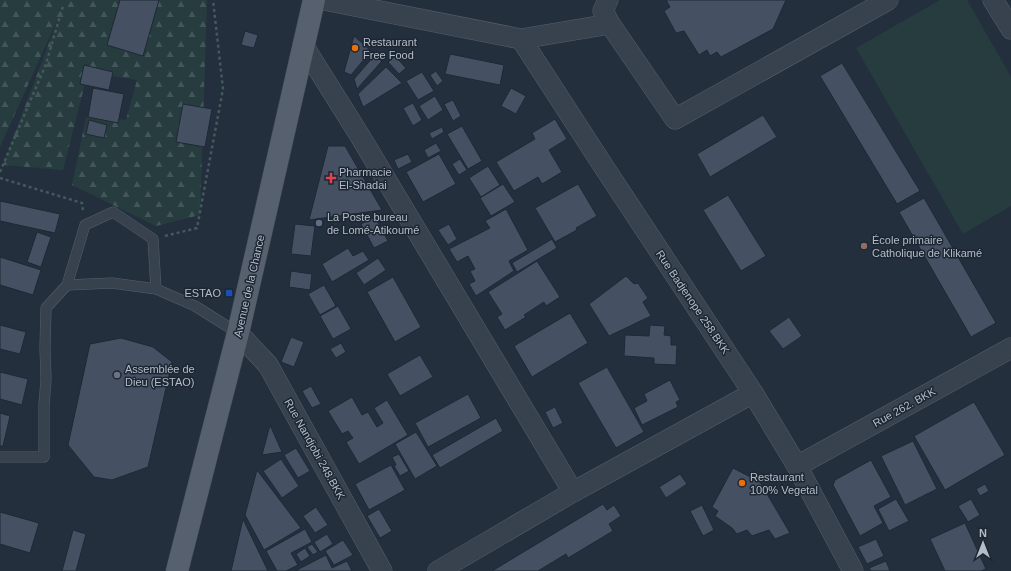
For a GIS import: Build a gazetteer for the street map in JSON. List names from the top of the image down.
{
  "streets": {
    "main road": ["Avenue de la Chance"],
    "street": ["Rue Badjenope 258.BKK", "Rue 262. BKK", "Rue Nandjobi 248.BKK"]
  },
  "crossings": [
    ["Avenue de la Chance", "Rue Nandjobi 248.BKK"],
    ["Rue Badjenope 258.BKK", "Rue 262. BKK"]
  ],
  "places": {
    "other": [
      "Restaurant Free Food",
      "La Poste bureau de Lomé-Atikoumé",
      "École primaire Catholique de Klikamé",
      "Assemblée de Dieu (ESTAO)",
      "Restaurant 100% Vegetal"
    ],
    "health": ["Pharmacie El-Shadai"],
    "transit": ["ESTAO"]
  },
  "north": "top"
}
